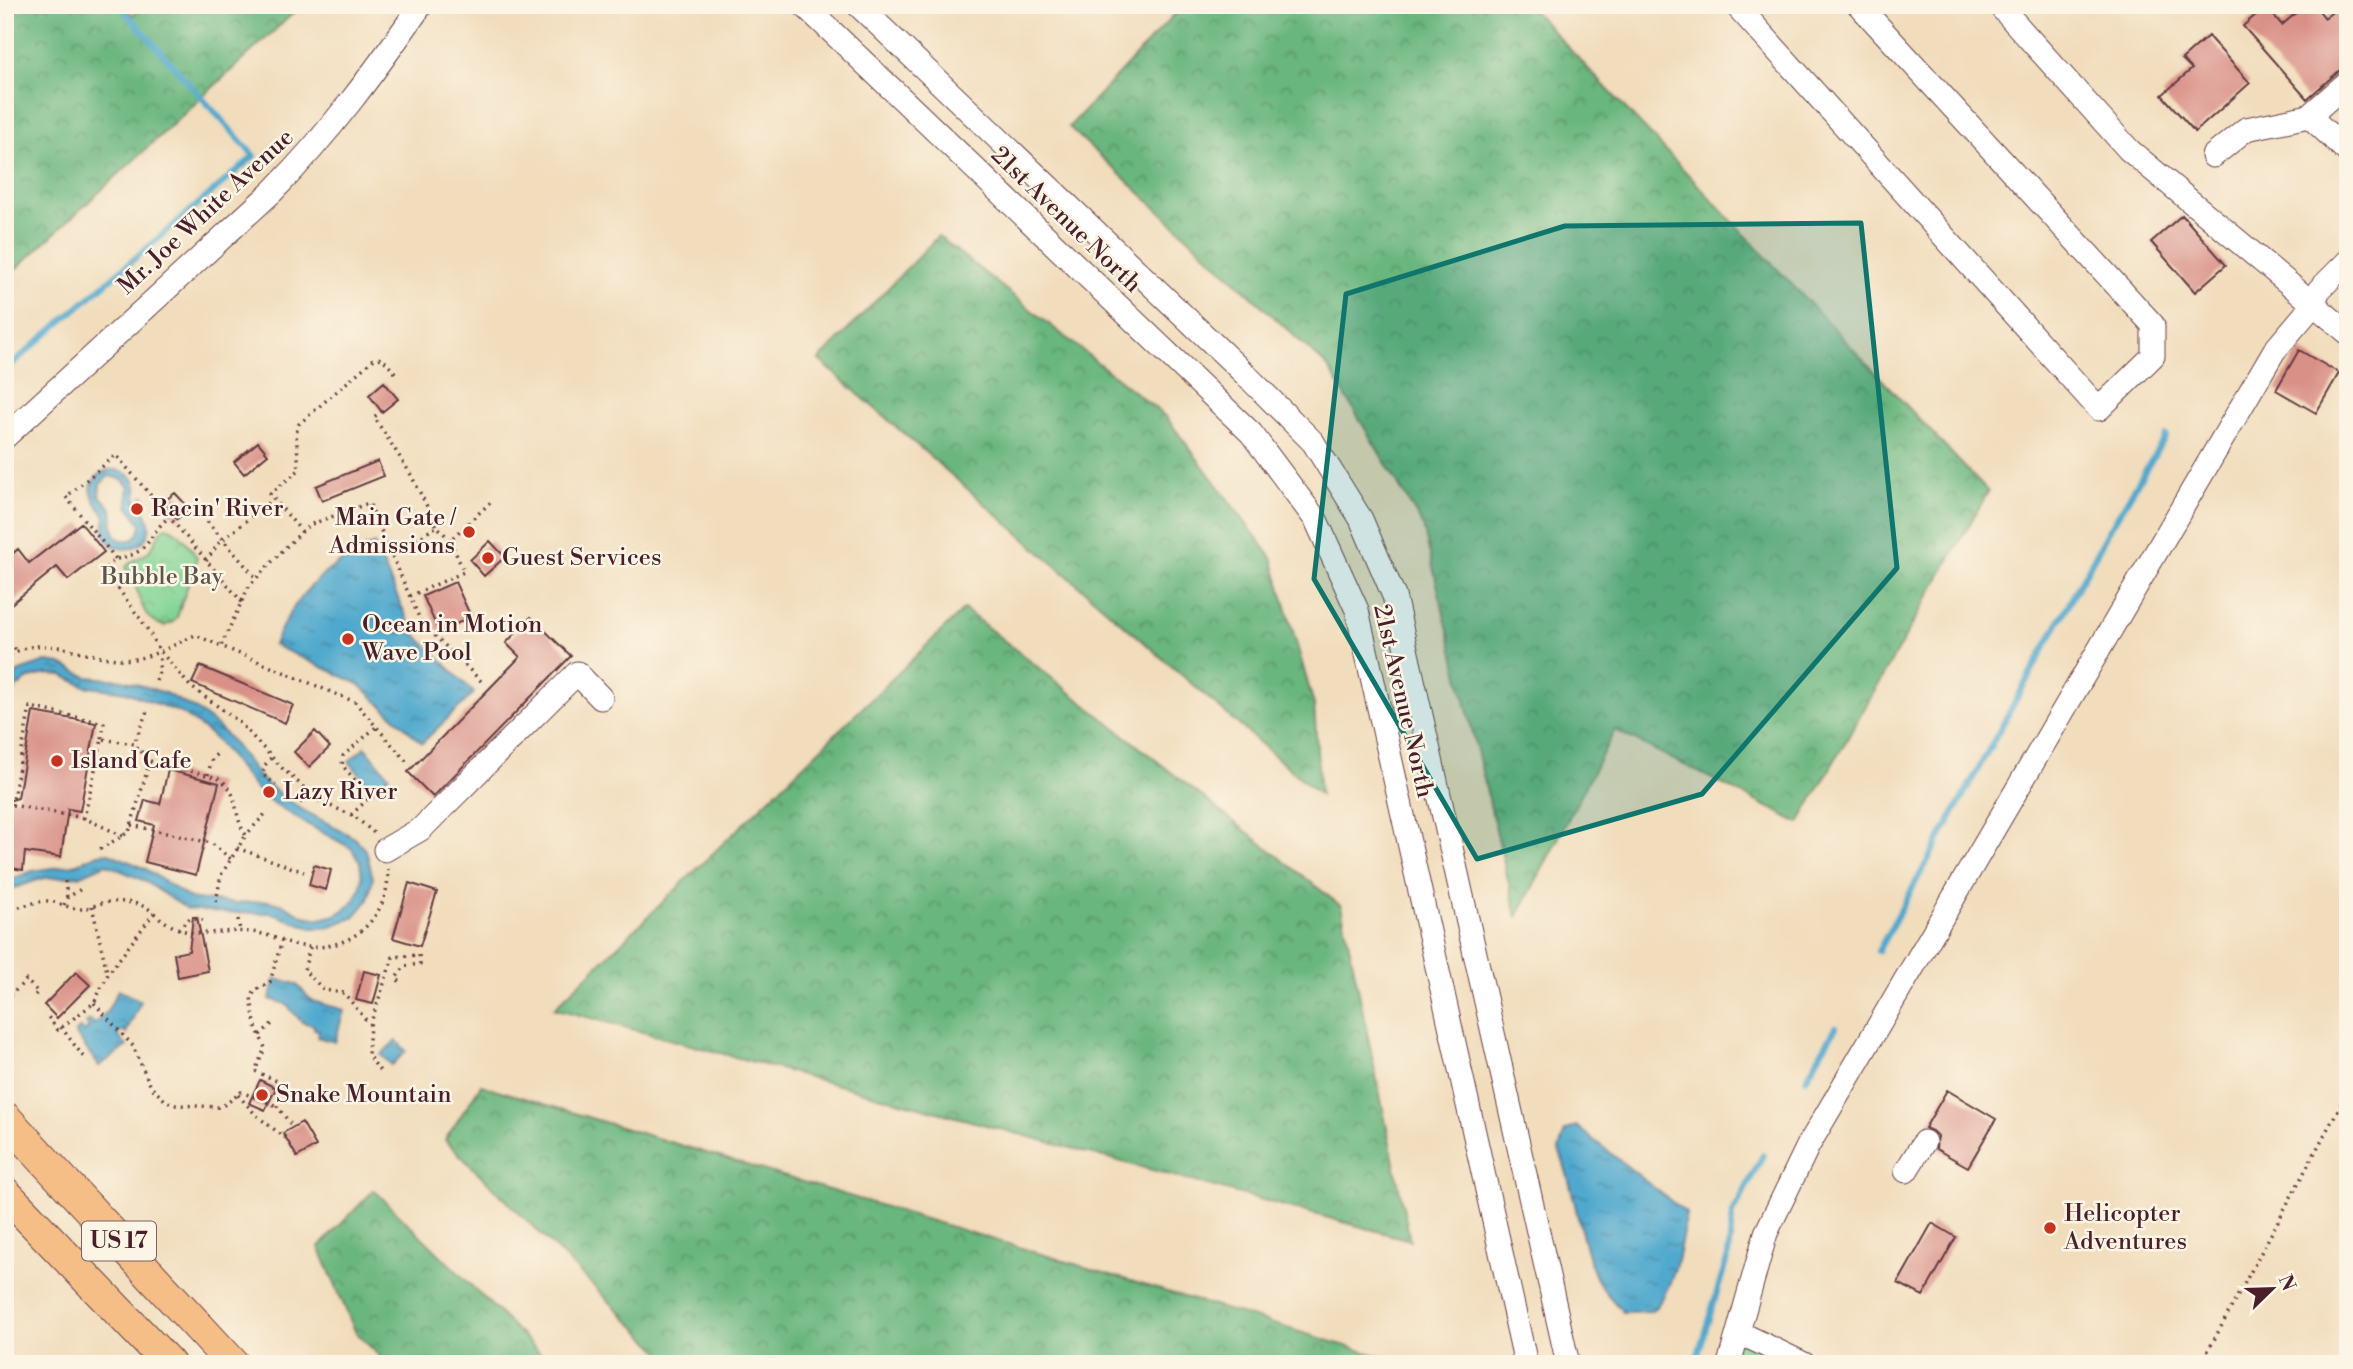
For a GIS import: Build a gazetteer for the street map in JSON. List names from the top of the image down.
{
  "streets": {
    "highway": ["US 17"],
    "street": ["Mr. Joe White Avenue", "21st Avenue North"]
  },
  "parks": ["Bubble Bay"],
  "places": [
    "Racin' River",
    "Main Gate / Admissions",
    "Guest Services",
    "Ocean in Motion Wave Pool",
    "Island Cafe",
    "Lazy River",
    "Snake Mountain",
    "Helicopter Adventures"
  ],
  "north": "top right"
}
